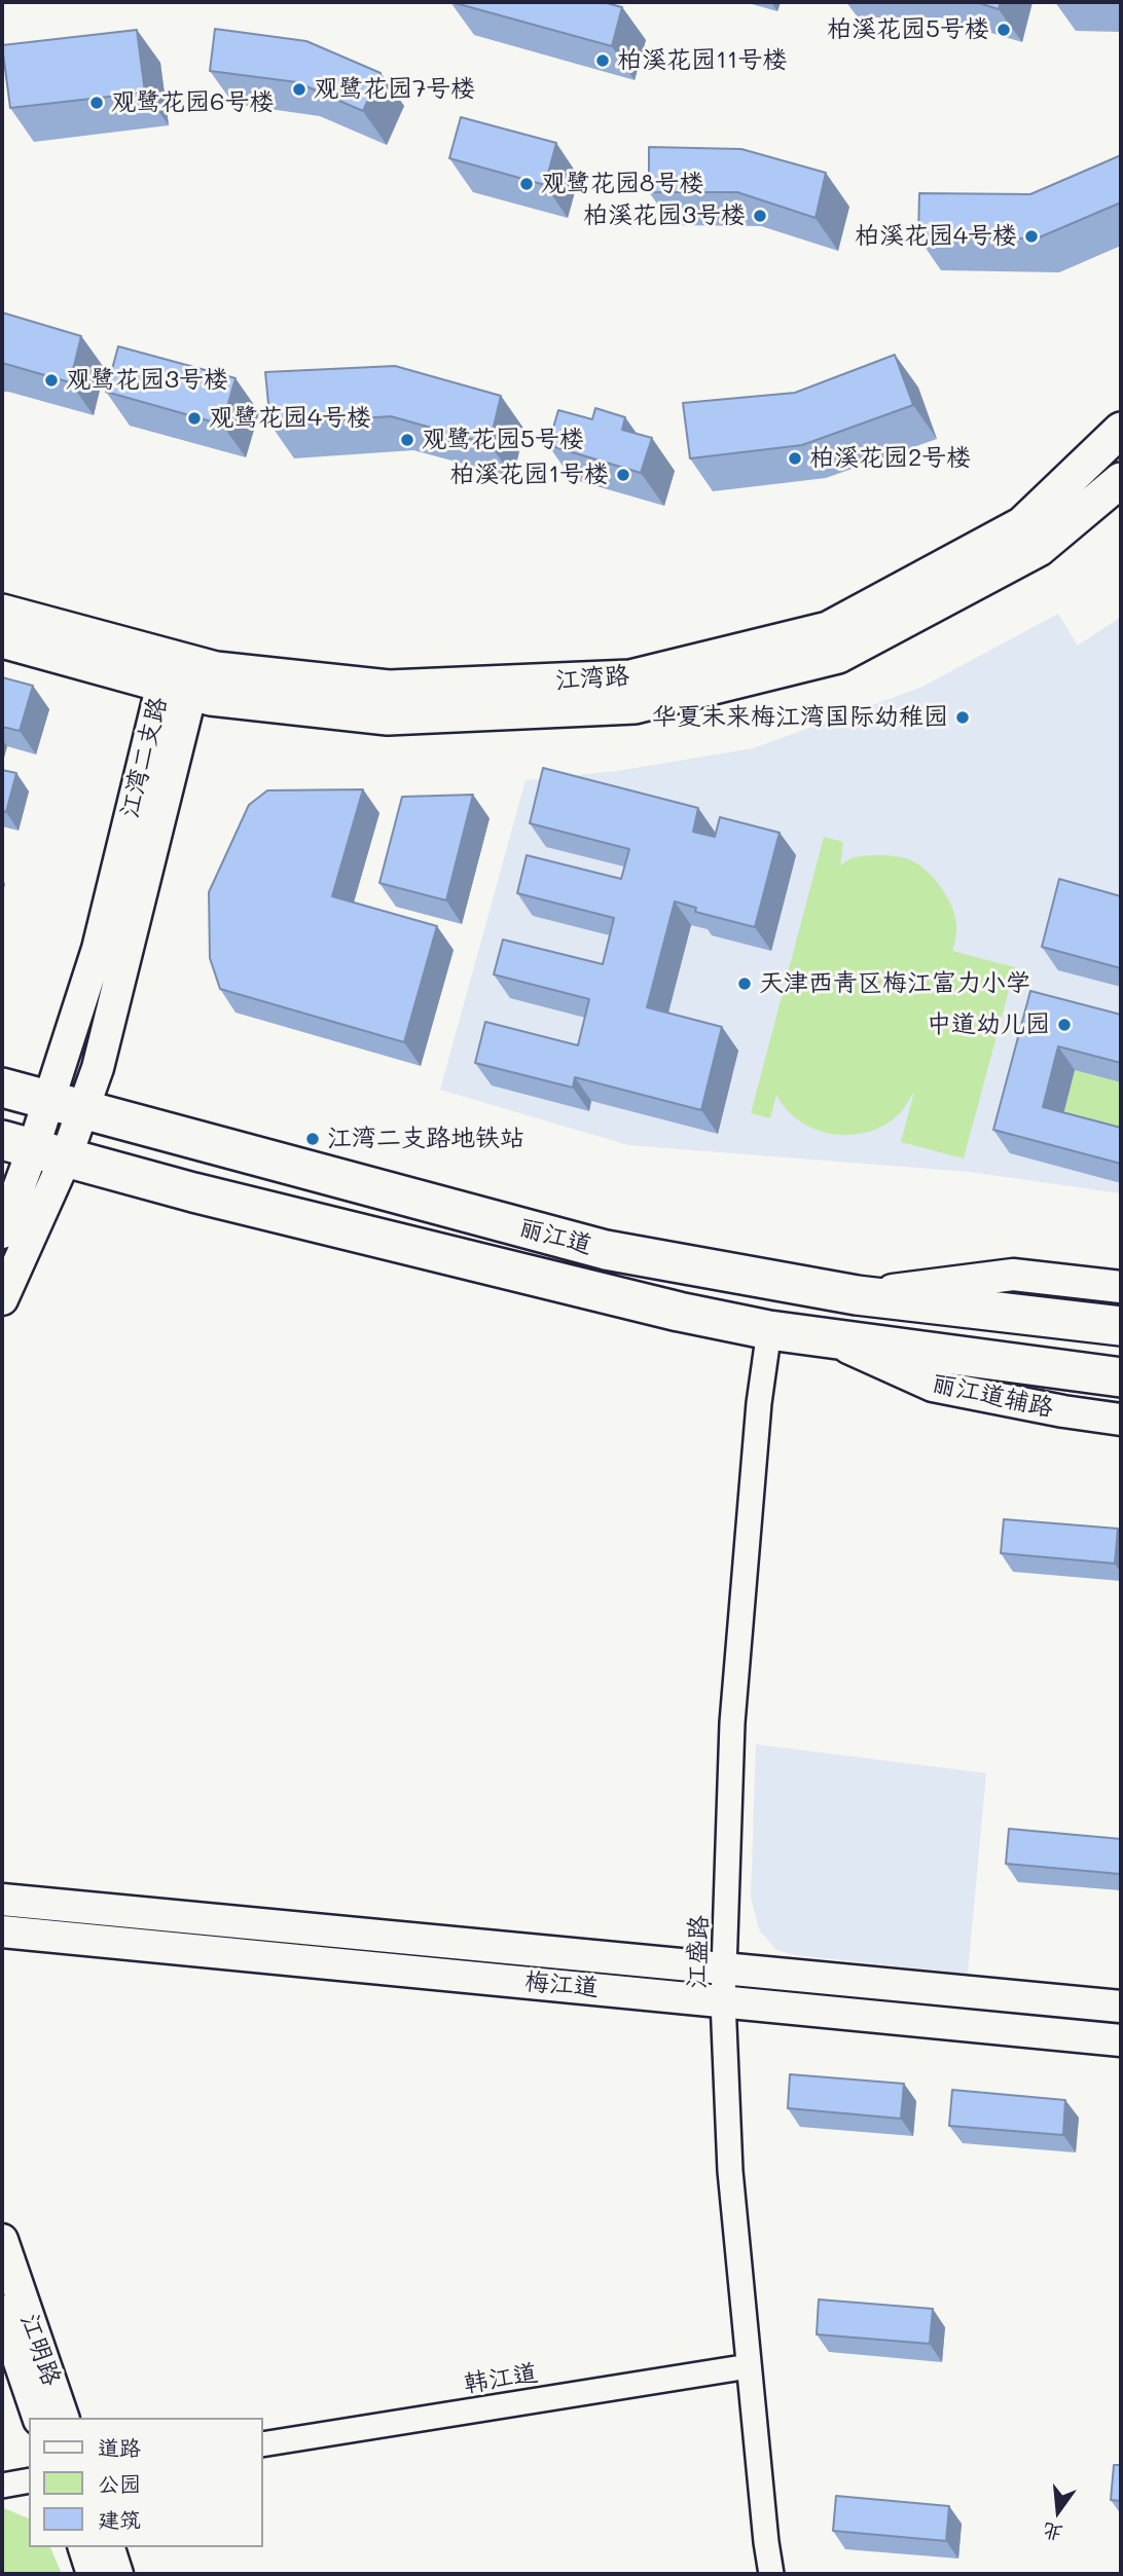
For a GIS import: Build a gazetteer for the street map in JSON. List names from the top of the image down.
{
  "streets": {
    "main road": ["江湾路", "丽江道"],
    "street": [
      "江湾二支路",
      "丽江道辅路",
      "江盛路",
      "梅江道",
      "江明路",
      "韩江道"
    ]
  },
  "crossings": [
    ["江湾路", "江湾二支路"],
    ["江湾二支路", "丽江道"],
    ["丽江道", "丽江道辅路"],
    ["丽江道", "江盛路"],
    ["江盛路", "梅江道"],
    ["江盛路", "韩江道"]
  ],
  "places": [
    "柏溪花园5号楼",
    "柏溪花园11号楼",
    "观鹭花园7号楼",
    "观鹭花园6号楼",
    "观鹭花园8号楼",
    "柏溪花园3号楼",
    "柏溪花园4号楼",
    "观鹭花园3号楼",
    "观鹭花园4号楼",
    "观鹭花园5号楼",
    "柏溪花园2号楼",
    "柏溪花园1号楼",
    "华夏未来梅江湾国际幼稚园",
    "天津西青区梅江富力小学",
    "中道幼儿园",
    "江湾二支路地铁站"
  ],
  "legend": ["道路", "公园", "建筑"],
  "north": "bottom"
}
